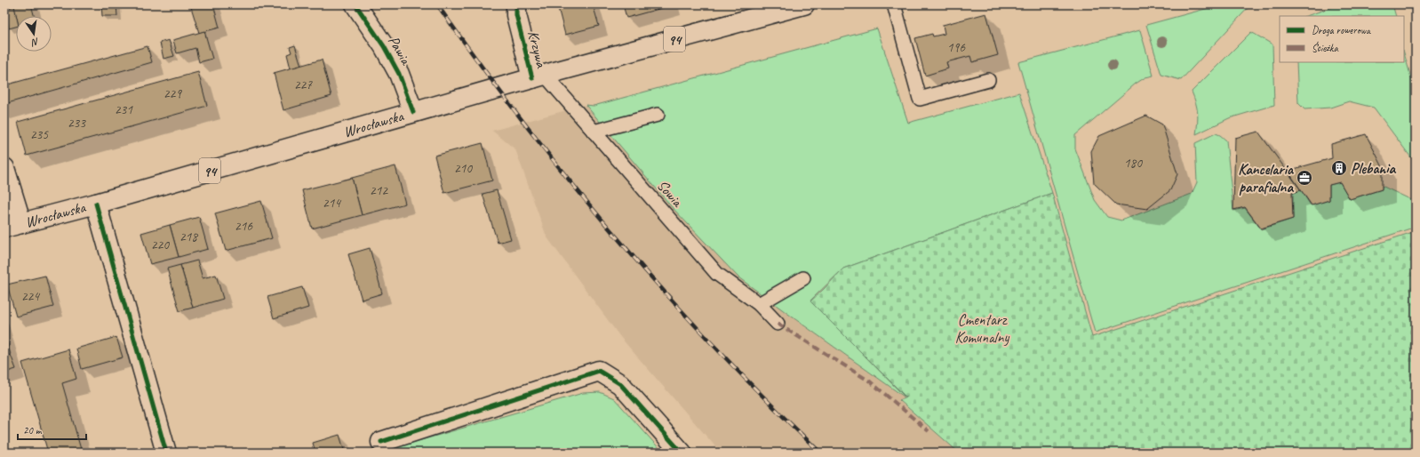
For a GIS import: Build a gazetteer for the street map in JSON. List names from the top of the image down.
{
  "streets": {
    "street": [
      "94",
      "Krzywa",
      "Pawia",
      "Wrocławska"
    ],
    "lane": ["Sowia"]
  },
  "crossings": [
    ["Krzywa", "Wrocławska"],
    ["Krzywa", "Sowia"],
    ["Pawia", "Wrocławska"],
    ["Wrocławska", "Sowia"]
  ],
  "parks": ["Cmentarz Komunalny"],
  "places": {
    "building": ["Plebania"],
    "office": ["Kancelaria parafialna"]
  },
  "house_numbers": [
    "196",
    "227",
    "229",
    "231",
    "233",
    "235",
    "180",
    "210",
    "212",
    "214",
    "216",
    "218",
    "220",
    "224"
  ],
  "legend": ["Droga rowerowa", "Ścieżka"],
  "scale_bar": "20 m",
  "north": "bottom"
}
